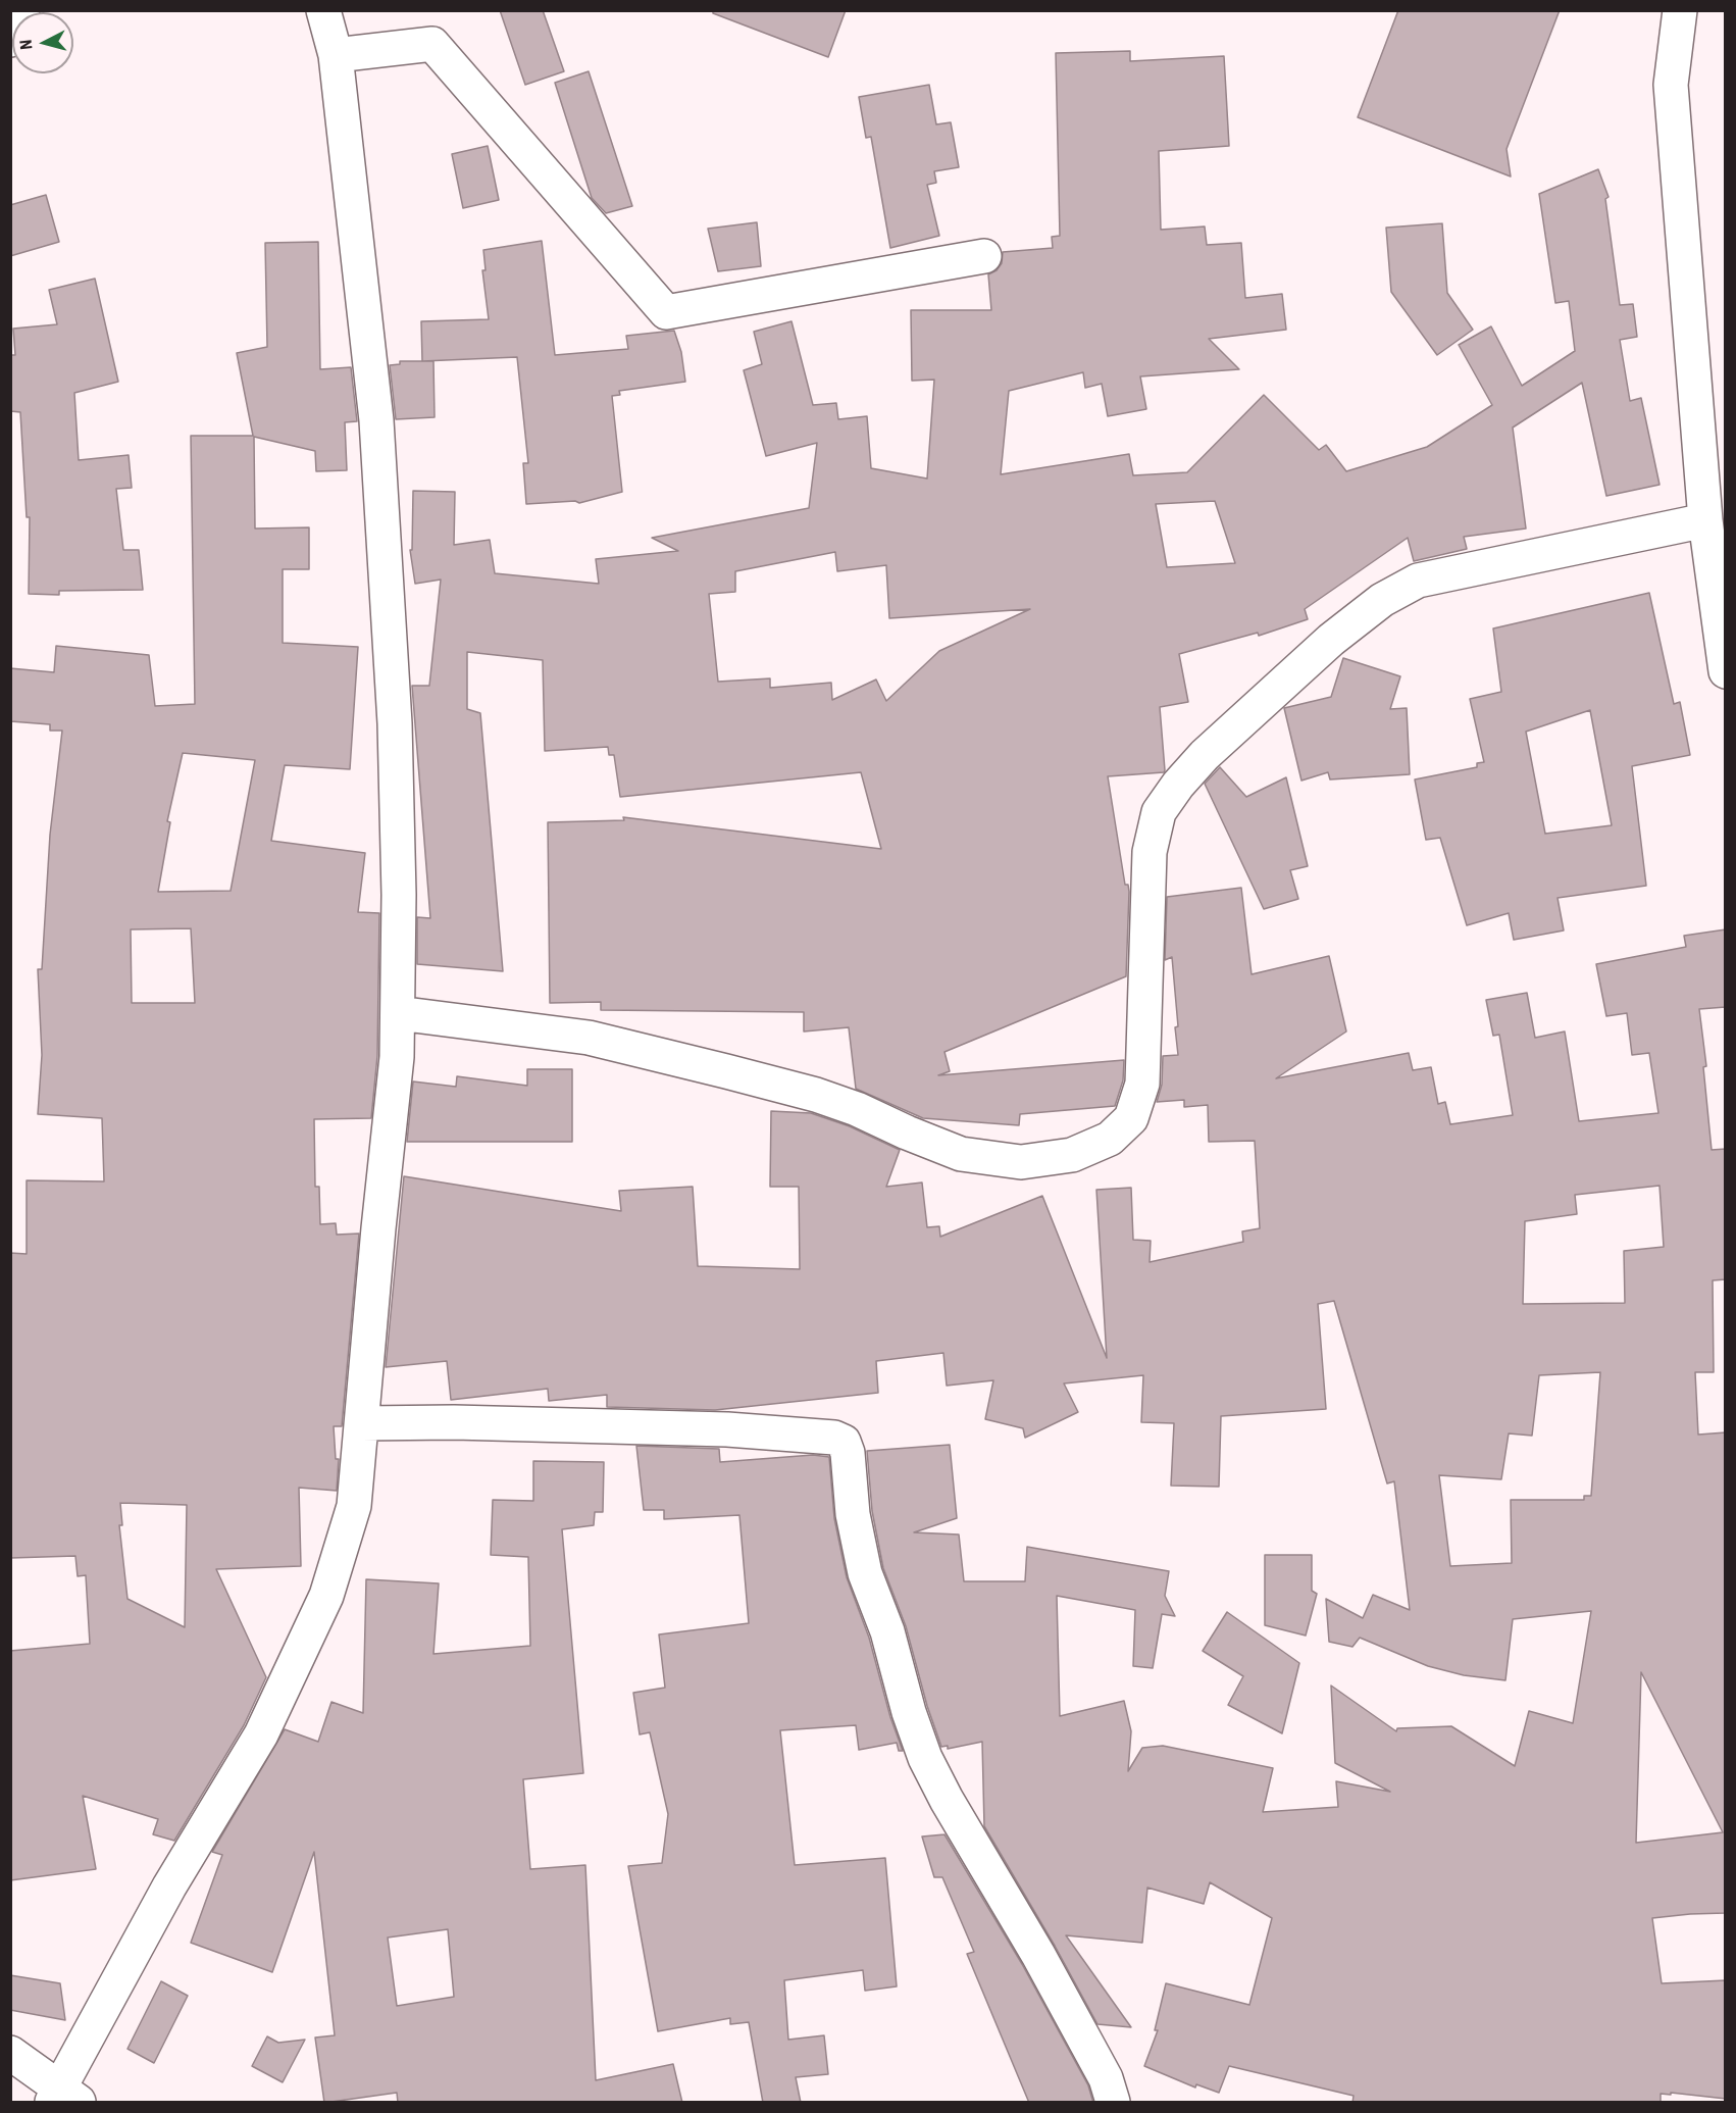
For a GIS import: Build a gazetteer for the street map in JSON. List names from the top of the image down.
{
  "north": "left"
}
